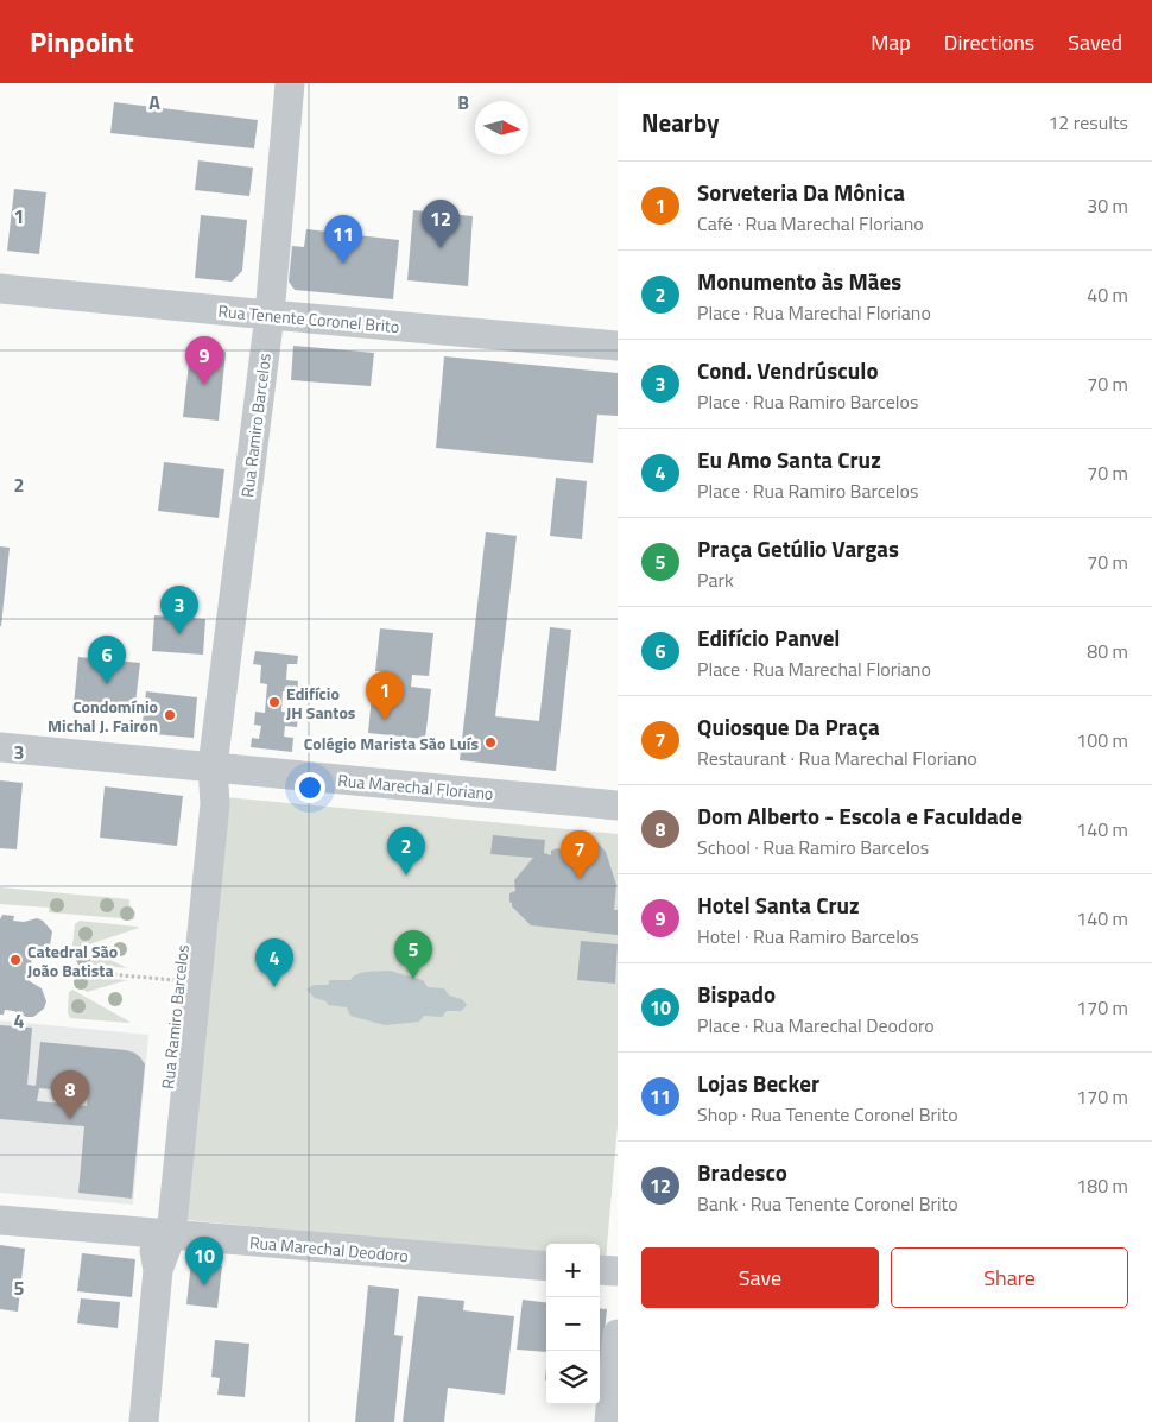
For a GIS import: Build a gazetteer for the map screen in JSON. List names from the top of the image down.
{
  "streets": {
    "street": [
      "Rua Tenente Coronel Brito",
      "Rua Ramiro Barcelos",
      "Rua Marechal Floriano",
      "Rua Marechal Deodoro"
    ]
  },
  "crossings": [
    ["Rua Tenente Coronel Brito", "Rua Ramiro Barcelos"],
    ["Rua Ramiro Barcelos", "Rua Marechal Floriano"],
    ["Rua Ramiro Barcelos", "Rua Marechal Deodoro"]
  ],
  "places": [
    "Edifício JH Santos",
    "Condomínio Michal J. Fairon",
    "Colégio Marista São Luís",
    "Catedral São João Batista"
  ],
  "north": "right",
  "page": {
    "header": "Pinpoint",
    "nav": ["Map", "Directions", "Saved"],
    "heading": ["Nearby", "12 results"],
    "list": [
      {
        "mark": "1",
        "name": "Sorveteria Da Mônica",
        "note": "Café · Rua Marechal Floriano",
        "value": "30 m"
      },
      {
        "mark": "2",
        "name": "Monumento às Mães",
        "note": "Place · Rua Marechal Floriano",
        "value": "40 m"
      },
      {
        "mark": "3",
        "name": "Cond. Vendrúsculo",
        "note": "Place · Rua Ramiro Barcelos",
        "value": "70 m"
      },
      {
        "mark": "4",
        "name": "Eu Amo Santa Cruz",
        "note": "Place · Rua Ramiro Barcelos",
        "value": "70 m"
      },
      {
        "mark": "5",
        "name": "Praça Getúlio Vargas",
        "note": "Park",
        "value": "70 m"
      },
      {
        "mark": "6",
        "name": "Edifício Panvel",
        "note": "Place · Rua Marechal Floriano",
        "value": "80 m"
      },
      {
        "mark": "7",
        "name": "Quiosque Da Praça",
        "note": "Restaurant · Rua Marechal Floriano",
        "value": "100 m"
      },
      {
        "mark": "8",
        "name": "Dom Alberto - Escola e Faculdade",
        "note": "School · Rua Ramiro Barcelos",
        "value": "140 m"
      },
      {
        "mark": "9",
        "name": "Hotel Santa Cruz",
        "note": "Hotel · Rua Ramiro Barcelos",
        "value": "140 m"
      },
      {
        "mark": "10",
        "name": "Bispado",
        "note": "Place · Rua Marechal Deodoro",
        "value": "170 m"
      },
      {
        "mark": "11",
        "name": "Lojas Becker",
        "note": "Shop · Rua Tenente Coronel Brito",
        "value": "170 m"
      },
      {
        "mark": "12",
        "name": "Bradesco",
        "note": "Bank · Rua Tenente Coronel Brito",
        "value": "180 m"
      }
    ],
    "pins": [
      "12",
      "11",
      "9",
      "3",
      "6",
      "1",
      "2",
      "7",
      "5",
      "4",
      "8",
      "10"
    ],
    "buttons": ["Save", "Share"],
    "map_buttons": ["+", "−"]
  },
  "grid": {
    "columns": ["A", "B"],
    "rows": [
      "1",
      "2",
      "3",
      "4",
      "5"
    ]
  }
}
